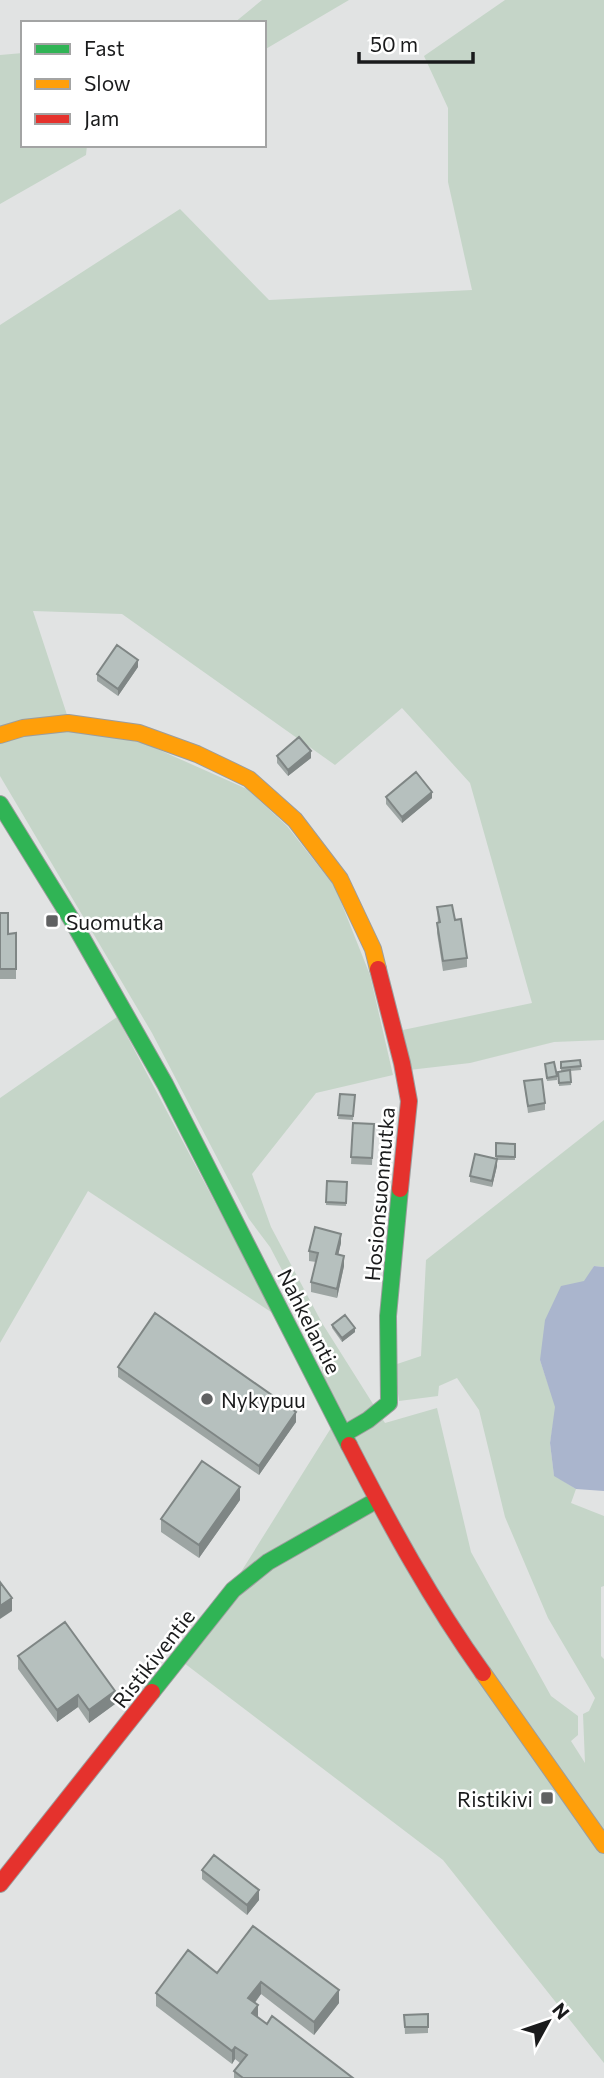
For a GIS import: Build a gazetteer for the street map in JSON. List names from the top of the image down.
{
  "streets": {
    "street": ["Hosionsuonmutka", "Nahkelantie", "Ristikiventie"]
  },
  "crossings": [
    ["Hosionsuonmutka", "Nahkelantie"],
    ["Nahkelantie", "Ristikiventie"]
  ],
  "places": {
    "transit": ["Suomutka", "Ristikivi"],
    "other": ["Nykypuu"]
  },
  "legend": ["Fast", "Slow", "Jam"],
  "scale_bar": "50 m",
  "north": "top right"
}
